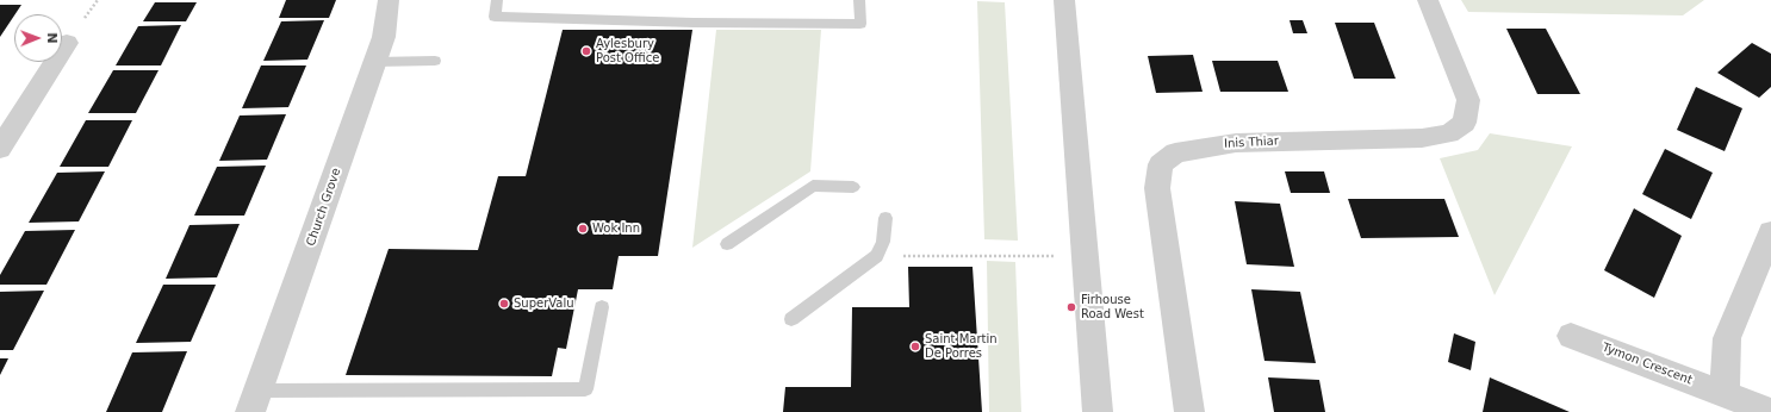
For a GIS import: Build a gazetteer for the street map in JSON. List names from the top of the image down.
{
  "streets": {
    "street": ["Inis Thiar", "Church Grove", "Tymon Crescent"]
  },
  "places": [
    "Aylesbury Post Office",
    "Wok Inn",
    "SuperValu",
    "Firhouse Road West",
    "Saint Martin De Porres"
  ],
  "north": "right"
}
